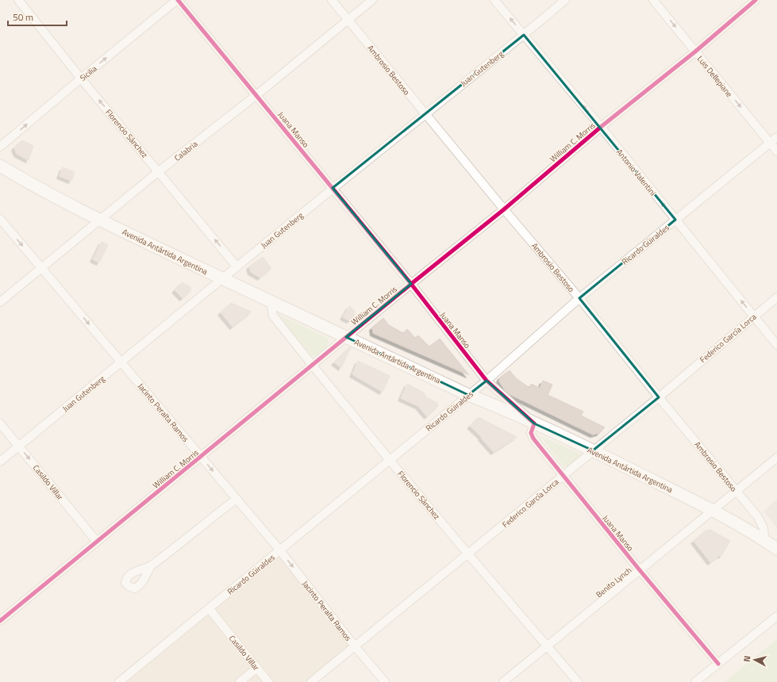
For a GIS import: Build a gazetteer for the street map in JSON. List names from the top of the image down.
{
  "streets": {
    "main road": ["Avenida Antártida Argentina"],
    "street": [
      "Juan Gutenberg",
      "Ambrosio Bestoso",
      "Sicilia",
      "Luis Dellepiane",
      "Juana Manso",
      "Florencio Sánchez",
      "William C. Morris",
      "Calabria",
      "Antonio Valentini",
      "Ricardo Güiraldes",
      "Federico García Lorca",
      "Jacinto Peralta Ramos",
      "Casildo Villar",
      "Benito Lynch"
    ]
  },
  "crossings": [
    ["Juan Gutenberg", "Ambrosio Bestoso"],
    ["Juan Gutenberg", "Juana Manso"],
    ["Juan Gutenberg", "Florencio Sánchez"],
    ["Juan Gutenberg", "Antonio Valentini"],
    ["Juan Gutenberg", "Avenida Antártida Argentina"],
    ["Juan Gutenberg", "Jacinto Peralta Ramos"],
    ["Juan Gutenberg", "Casildo Villar"],
    ["Ambrosio Bestoso", "William C. Morris"],
    ["Ambrosio Bestoso", "Calabria"],
    ["Ambrosio Bestoso", "Ricardo Güiraldes"],
    ["Ambrosio Bestoso", "Avenida Antártida Argentina"],
    ["Ambrosio Bestoso", "Federico García Lorca"],
    ["Ambrosio Bestoso", "Benito Lynch"],
    ["Sicilia", "Juana Manso"],
    ["Sicilia", "Florencio Sánchez"],
    ["Luis Dellepiane", "William C. Morris"],
    ["Luis Dellepiane", "Ricardo Güiraldes"],
    ["Juana Manso", "William C. Morris"],
    ["Juana Manso", "Calabria"],
    ["Juana Manso", "Ricardo Güiraldes"],
    ["Juana Manso", "Avenida Antártida Argentina"],
    ["Juana Manso", "Federico García Lorca"],
    ["Juana Manso", "Benito Lynch"],
    ["Florencio Sánchez", "William C. Morris"],
    ["Florencio Sánchez", "Calabria"],
    ["Florencio Sánchez", "Ricardo Güiraldes"],
    ["Florencio Sánchez", "Avenida Antártida Argentina"],
    ["Florencio Sánchez", "Federico García Lorca"],
    ["Florencio Sánchez", "Benito Lynch"],
    ["William C. Morris", "Antonio Valentini"],
    ["William C. Morris", "Avenida Antártida Argentina"],
    ["William C. Morris", "Jacinto Peralta Ramos"],
    ["William C. Morris", "Casildo Villar"],
    ["Calabria", "Avenida Antártida Argentina"],
    ["Calabria", "Jacinto Peralta Ramos"],
    ["Antonio Valentini", "Ricardo Güiraldes"],
    ["Antonio Valentini", "Federico García Lorca"],
    ["Ricardo Güiraldes", "Avenida Antártida Argentina"],
    ["Ricardo Güiraldes", "Jacinto Peralta Ramos"],
    ["Ricardo Güiraldes", "Casildo Villar"],
    ["Avenida Antártida Argentina", "Federico García Lorca"],
    ["Avenida Antártida Argentina", "Benito Lynch"],
    ["Federico García Lorca", "Jacinto Peralta Ramos"]
  ],
  "one_way": [
    "Sicilia",
    "Luis Dellepiane",
    "Antonio Valentini",
    "Jacinto Peralta Ramos",
    "Casildo Villar"
  ],
  "scale_bar": "50 m",
  "north": "left"
}
